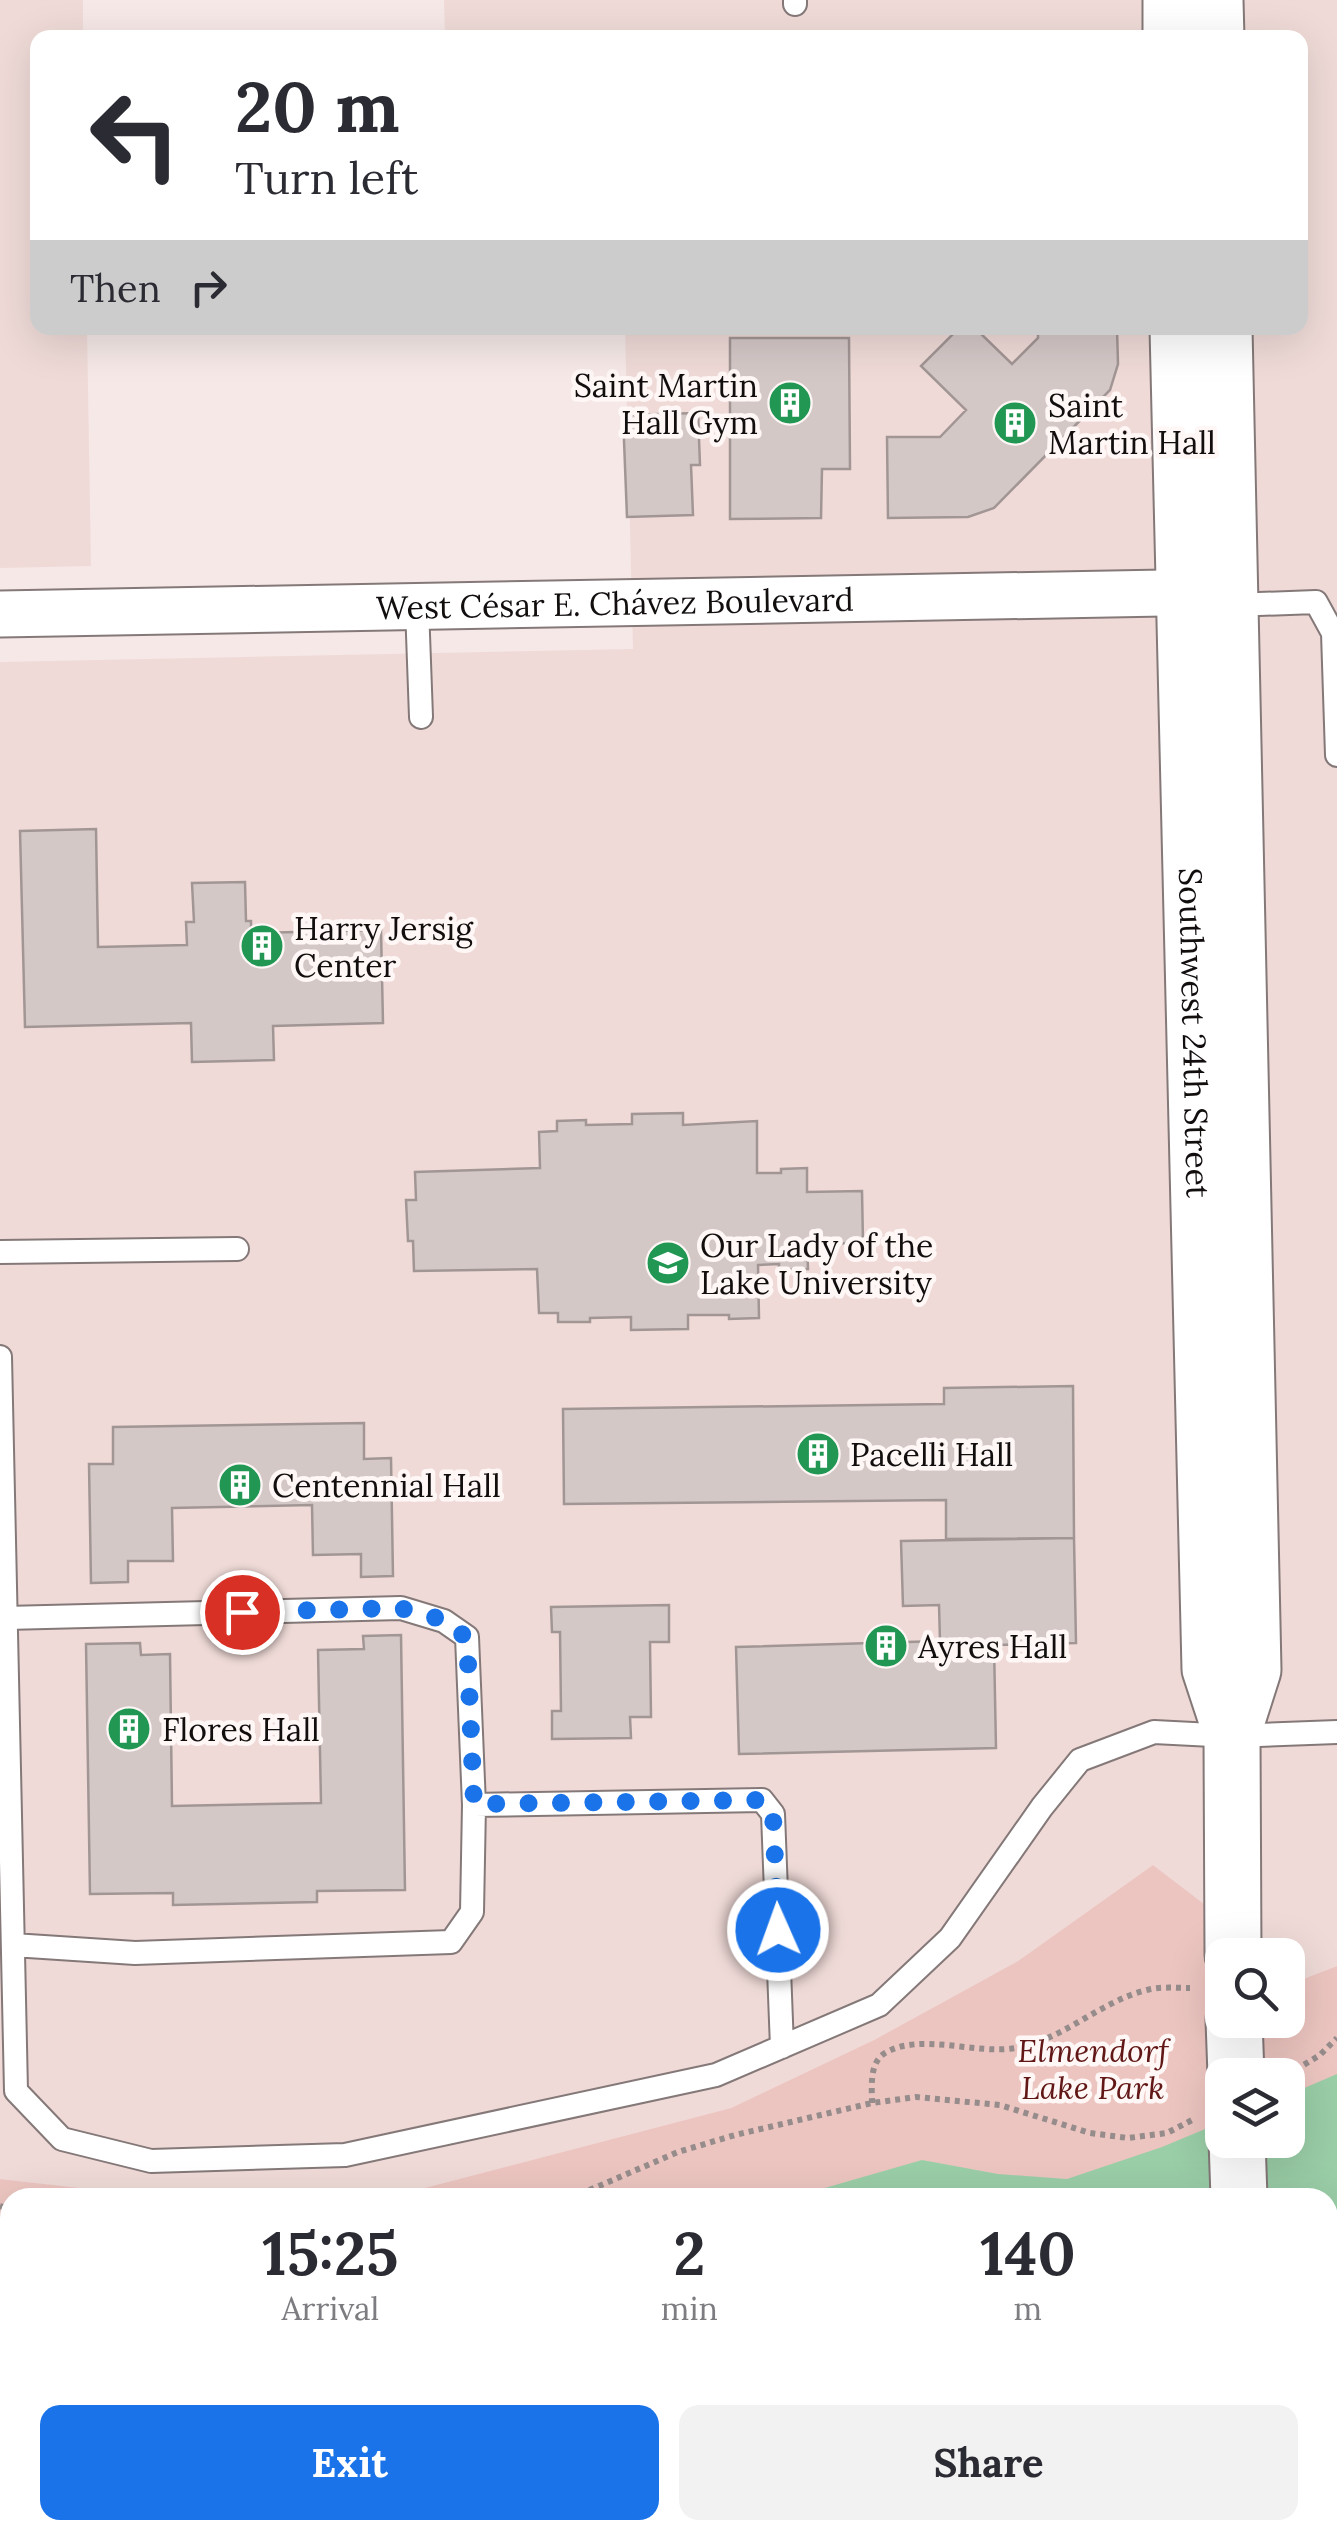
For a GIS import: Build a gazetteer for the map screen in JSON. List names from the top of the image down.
{
  "streets": {
    "main road": ["Southwest 24th Street"],
    "street": ["West César E. Chávez Boulevard"]
  },
  "crossings": [
    ["West César E. Chávez Boulevard", "Southwest 24th Street"]
  ],
  "parks": ["Elmendorf Lake Park"],
  "places": {
    "building": [
      "Saint Martin Hall Gym",
      "Saint Martin Hall",
      "Harry Jersig Center",
      "Pacelli Hall",
      "Centennial Hall",
      "Ayres Hall",
      "Flores Hall"
    ],
    "school or university": ["Our Lady of the Lake University"]
  },
  "page": {
    "turn": ["20 m", "Turn left"],
    "then": "Then",
    "eta": [
      "15:25",
      "Arrival",
      "2",
      "min",
      "140",
      "m"
    ],
    "buttons": ["Exit", "Share"]
  }
}
